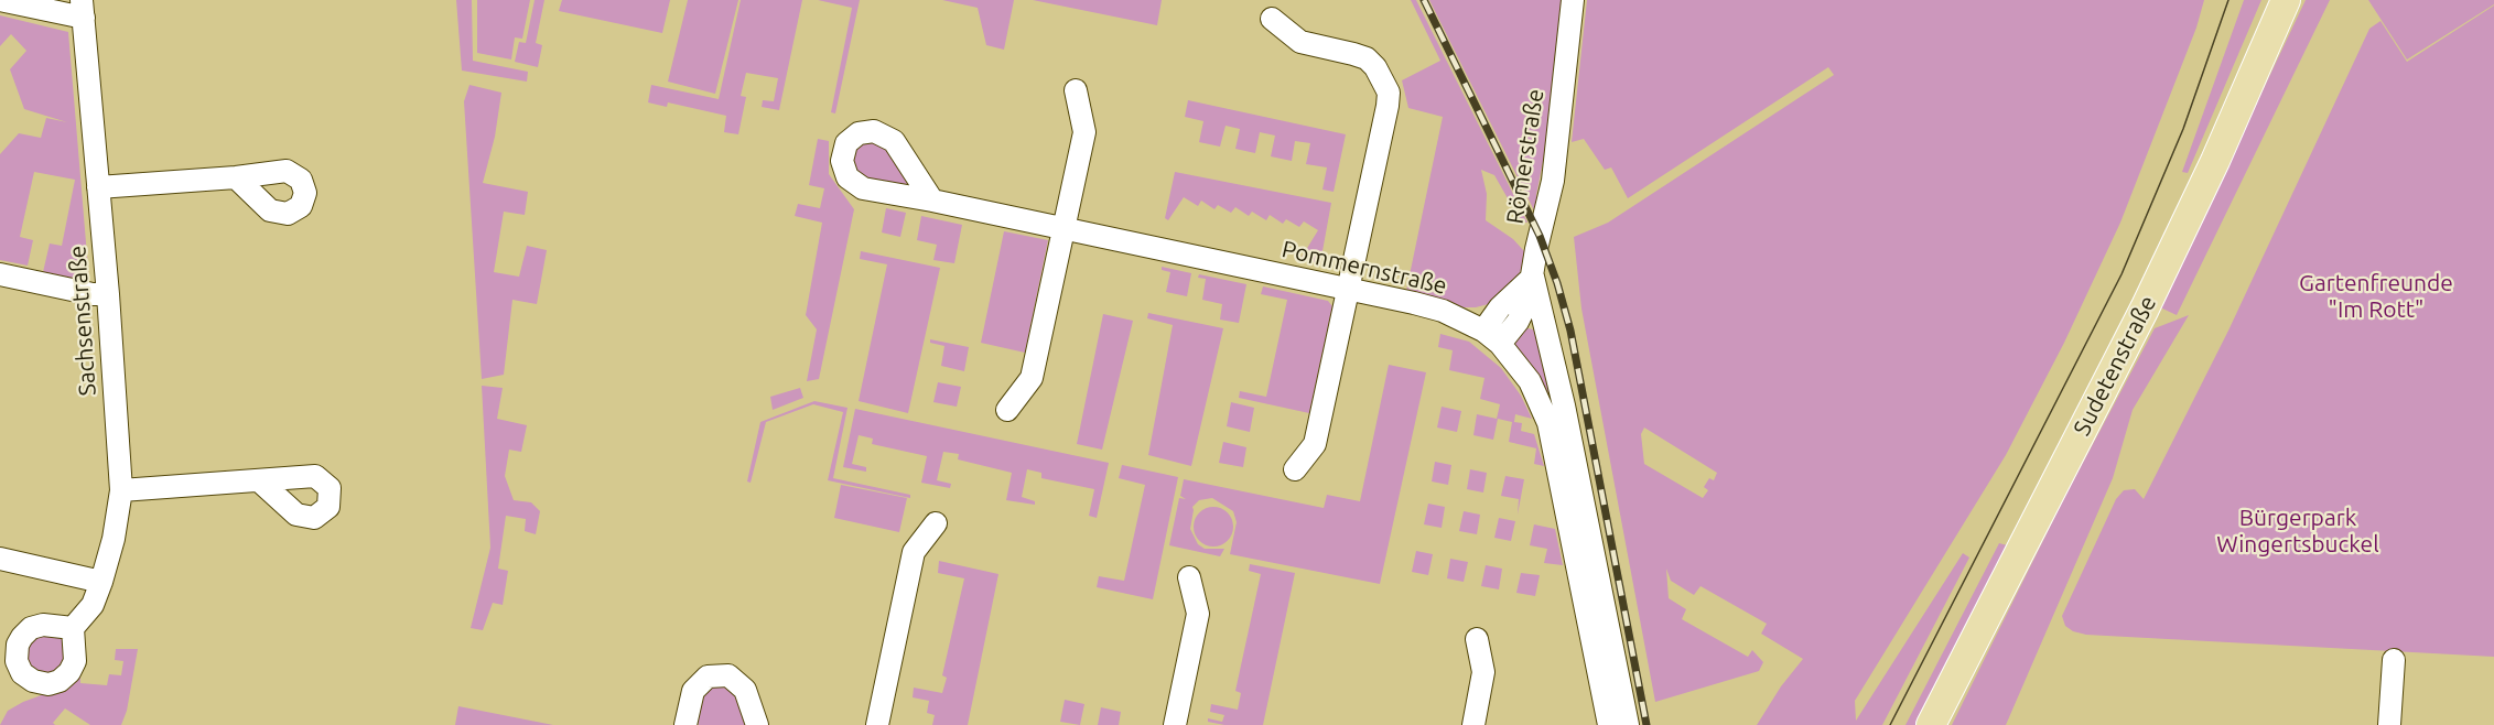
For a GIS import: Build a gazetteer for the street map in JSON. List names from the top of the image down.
{
  "streets": {
    "main road": ["Sudetenstraße"],
    "street": ["Römerstraße", "Pommernstraße", "Sachsenstraße"]
  },
  "crossings": [
    ["Römerstraße", "Pommernstraße"]
  ],
  "parks": ["Gartenfreunde \"Im Rott\"", "Bürgerpark Wingertsbuckel"]
}
